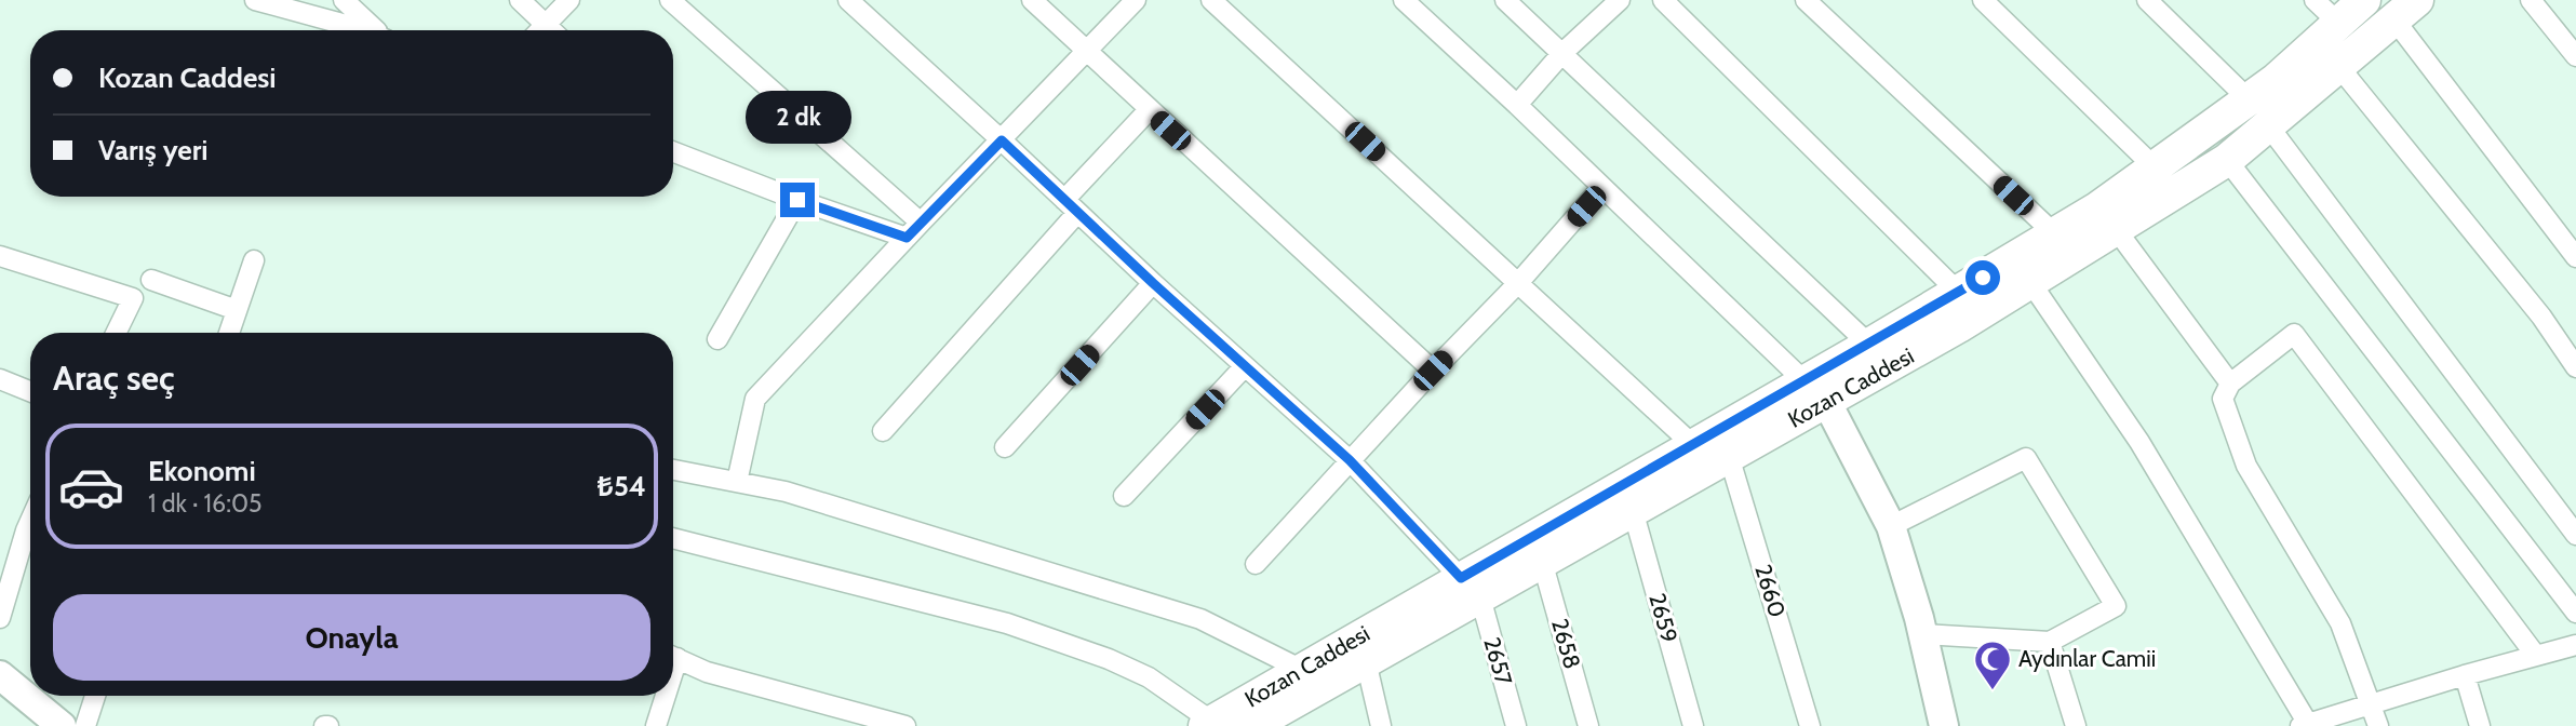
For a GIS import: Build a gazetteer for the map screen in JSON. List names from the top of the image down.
{
  "streets": {
    "highway": ["Kozan Caddesi"],
    "street": [
      "2660",
      "2659",
      "2658",
      "2657"
    ]
  },
  "crossings": [
    ["Kozan Caddesi", "2660"],
    ["Kozan Caddesi", "2659"],
    ["Kozan Caddesi", "2658"],
    ["Kozan Caddesi", "2657"]
  ],
  "places": {
    "mosque": ["Aydınlar Camii"]
  },
  "page": {
    "banner": ["Kozan Caddesi", "Varış yeri"],
    "bubble": "2 dk",
    "heading": "Araç seç",
    "list": [
      {
        "name": "Ekonomi",
        "note": "1 dk · 16:05",
        "value": "₺54"
      }
    ],
    "buttons": "Onayla"
  }
}
